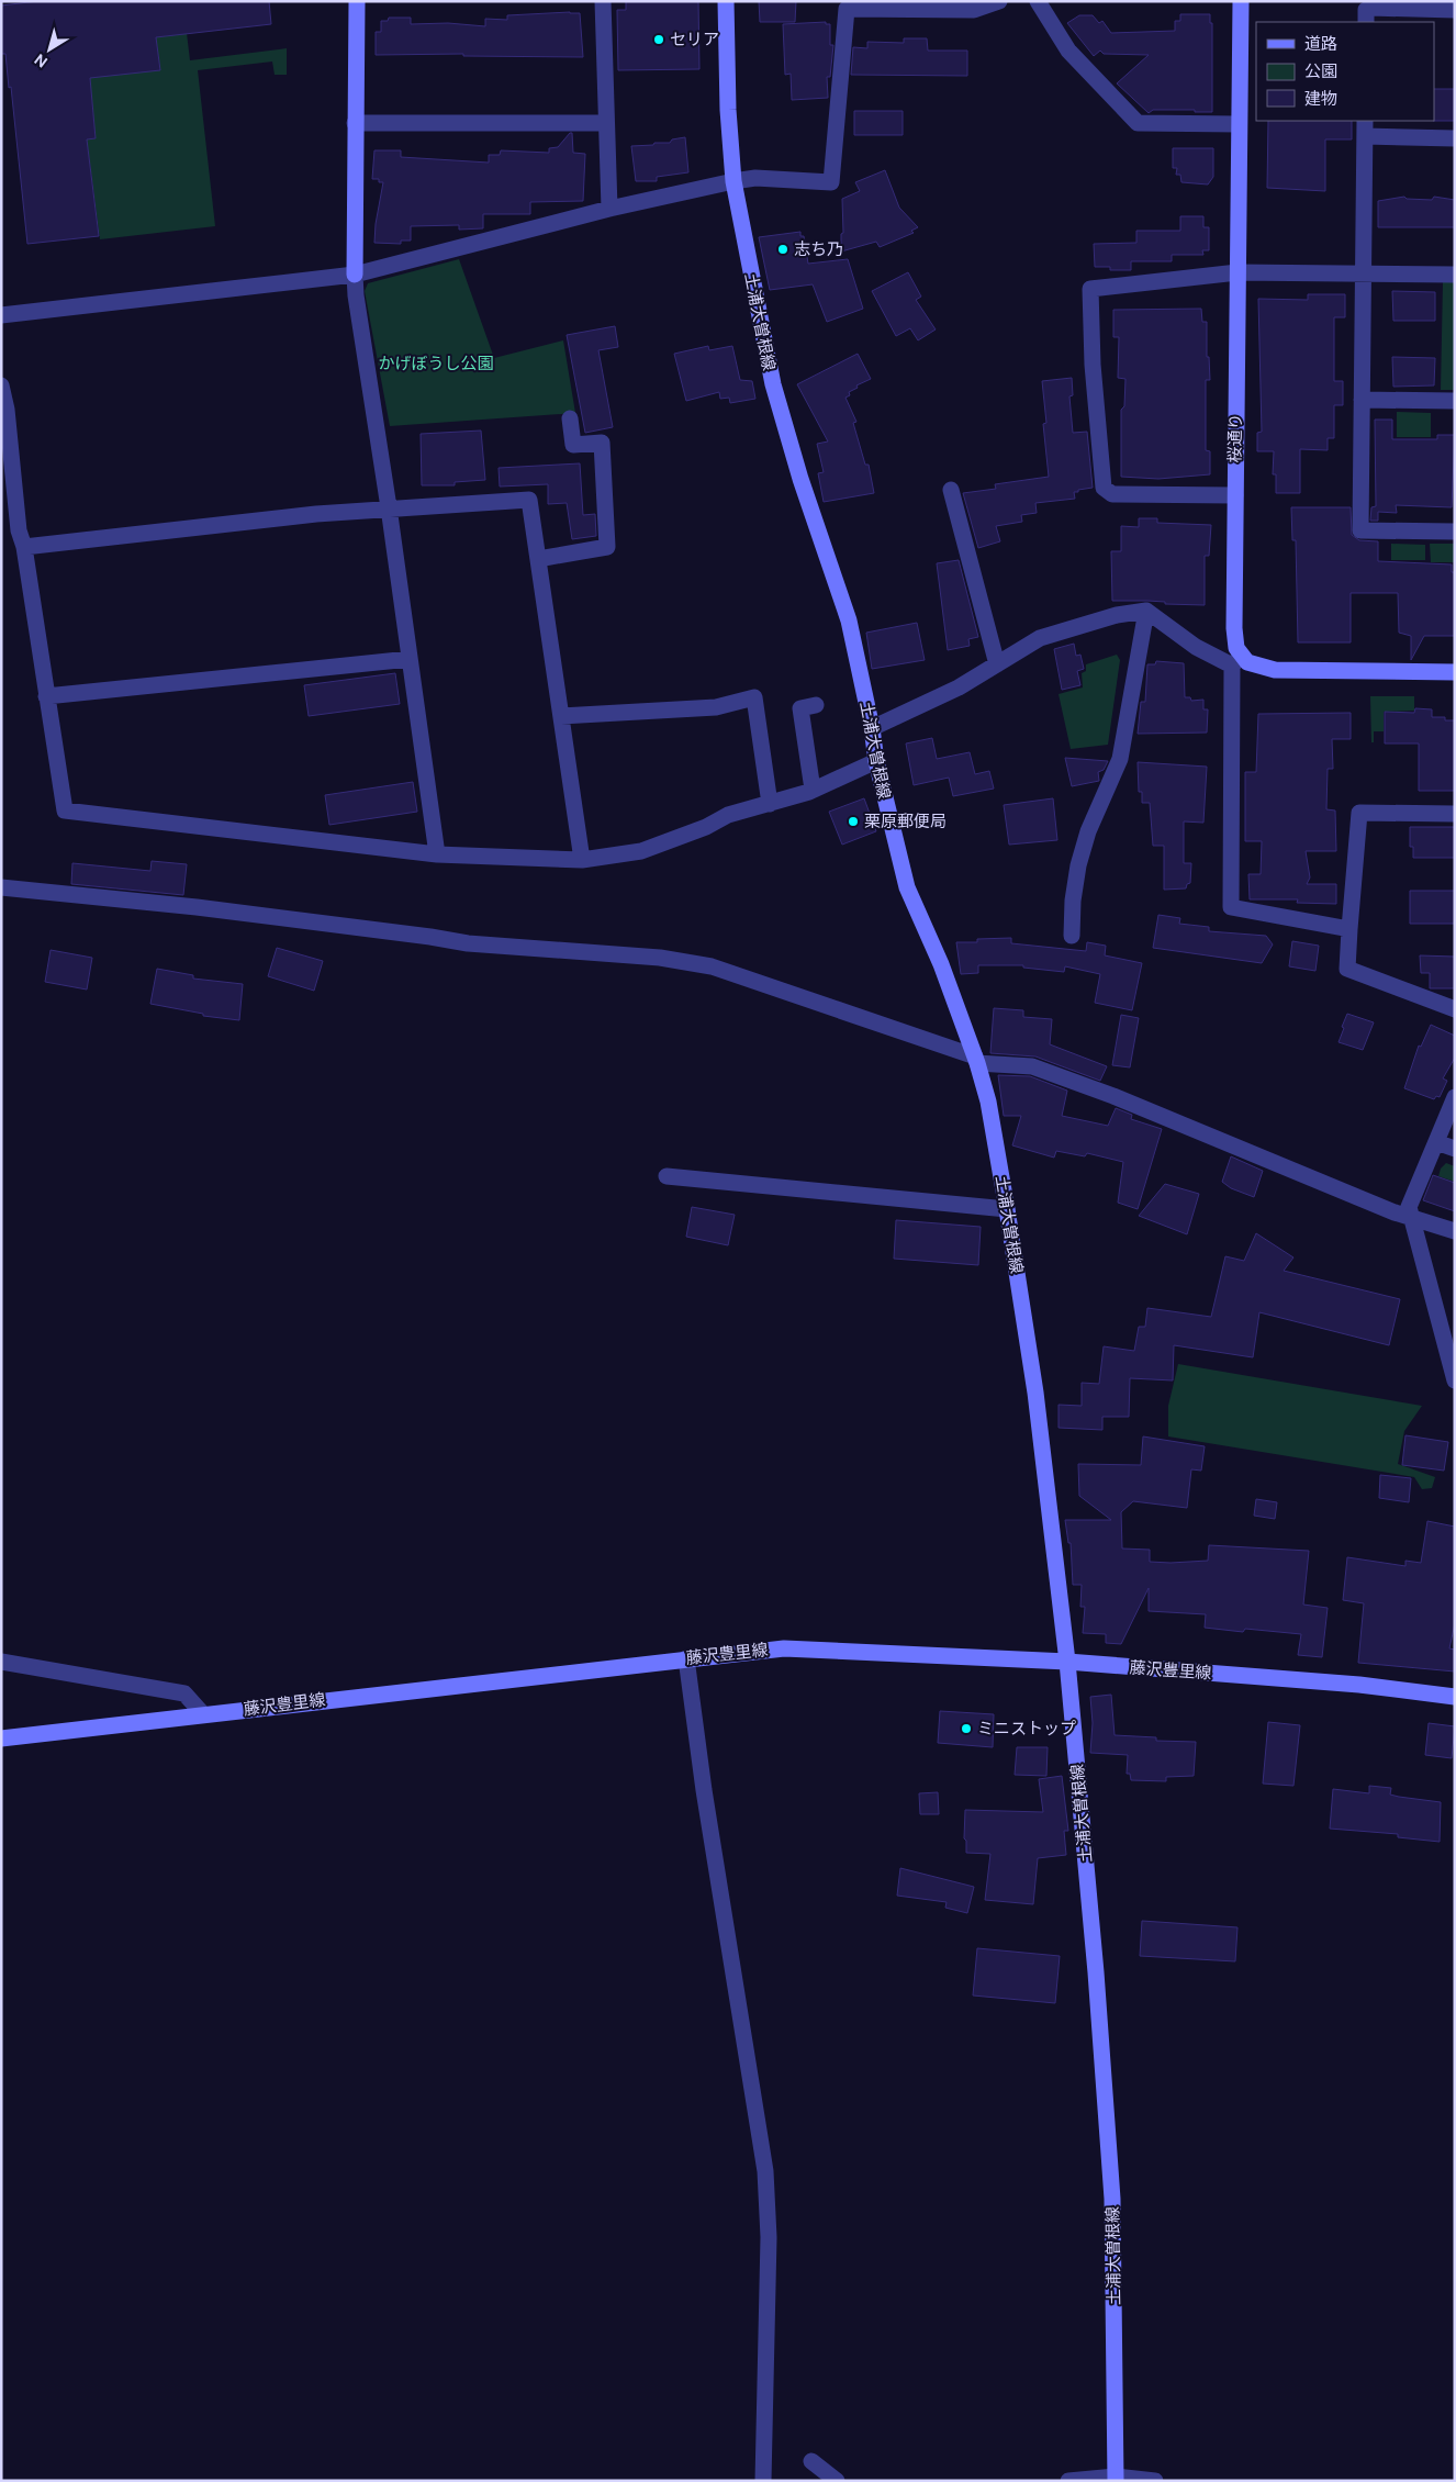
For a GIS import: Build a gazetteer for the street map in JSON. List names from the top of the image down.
{
  "streets": {
    "main road": ["土浦大曽根線", "桜通り", "藤沢豊里線"]
  },
  "crossings": [
    ["土浦大曽根線", "藤沢豊里線"]
  ],
  "parks": ["かげぼうし公園"],
  "places": [
    "セリア",
    "志ち乃",
    "栗原郵便局",
    "ミニストップ"
  ],
  "legend": ["道路", "公園", "建物"],
  "north": "bottom left"
}
